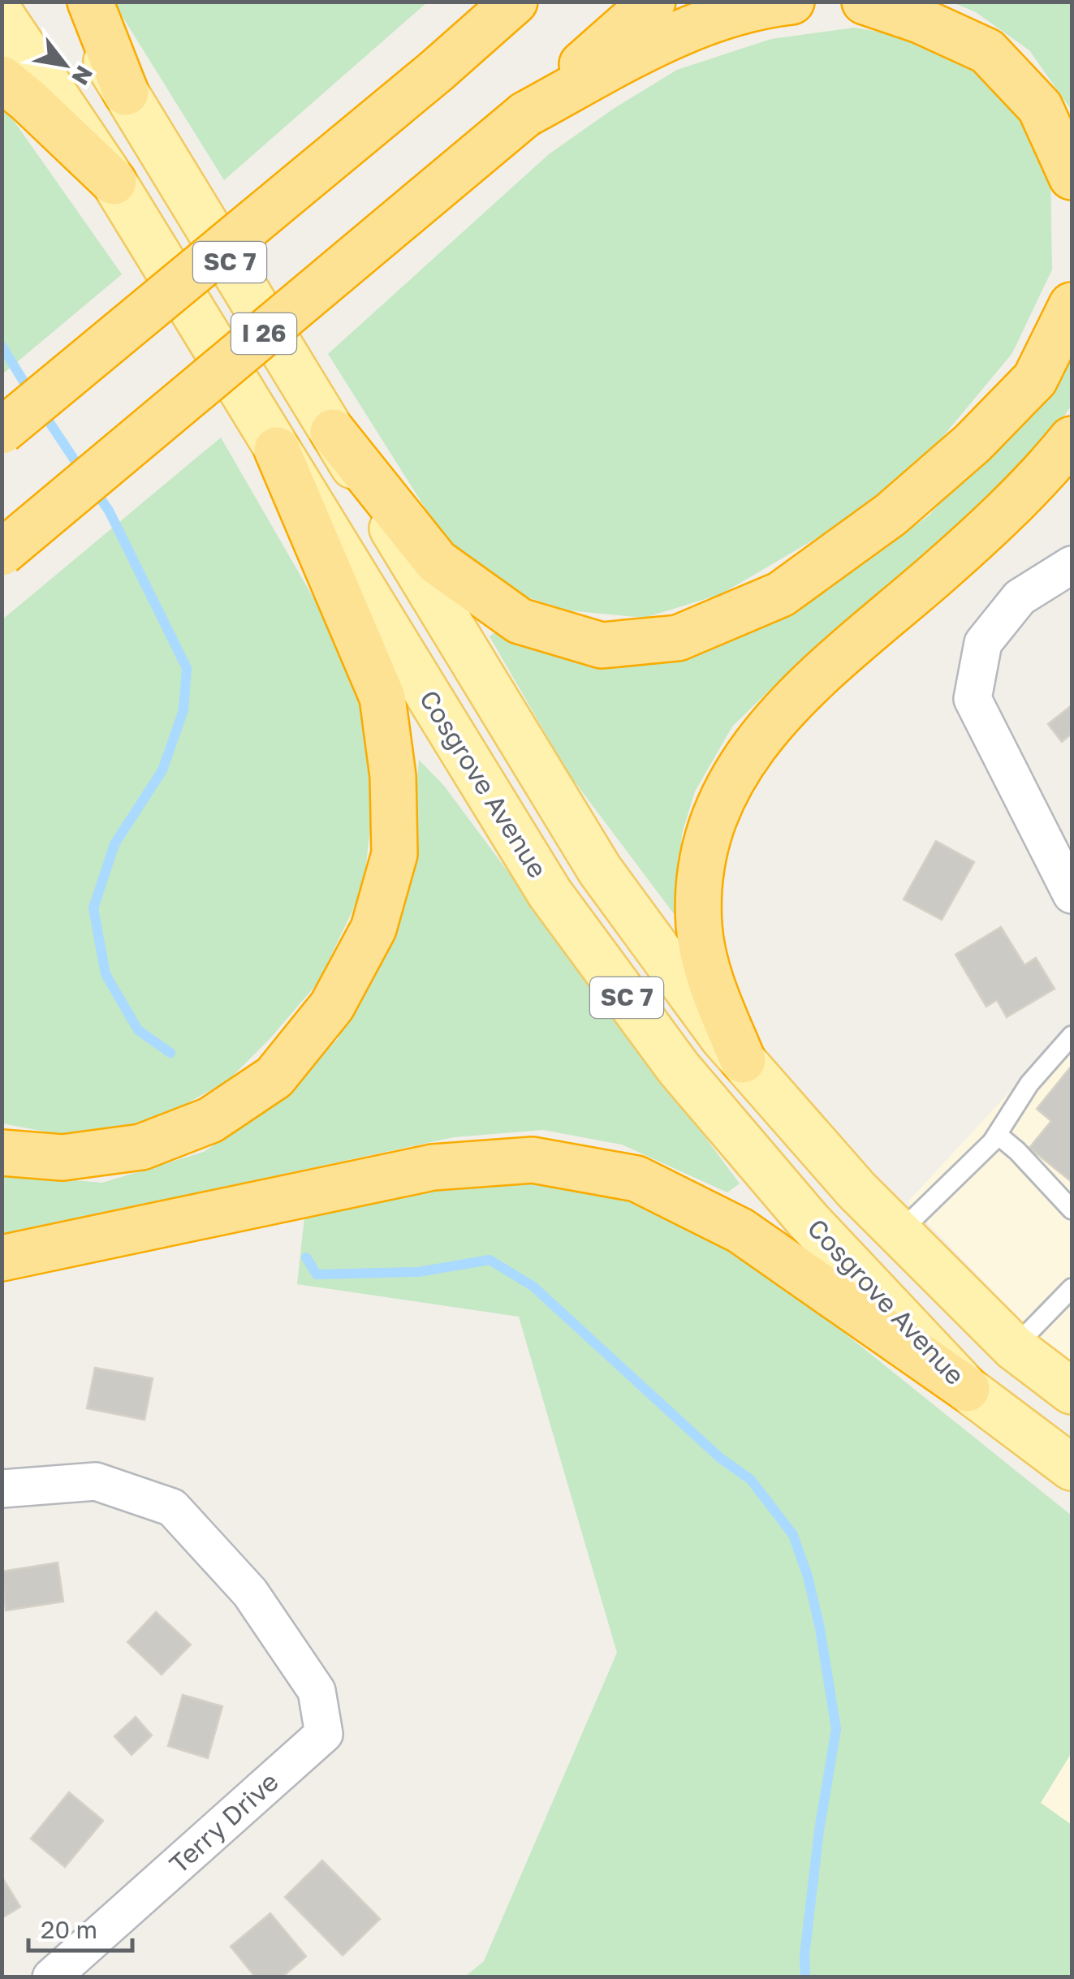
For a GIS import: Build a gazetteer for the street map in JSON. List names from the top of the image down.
{
  "streets": {
    "highway": ["I 26"],
    "main road": ["SC 7", "Cosgrove Avenue"],
    "street": ["Terry Drive"]
  },
  "scale_bar": "20 m",
  "north": "bottom right"
}
